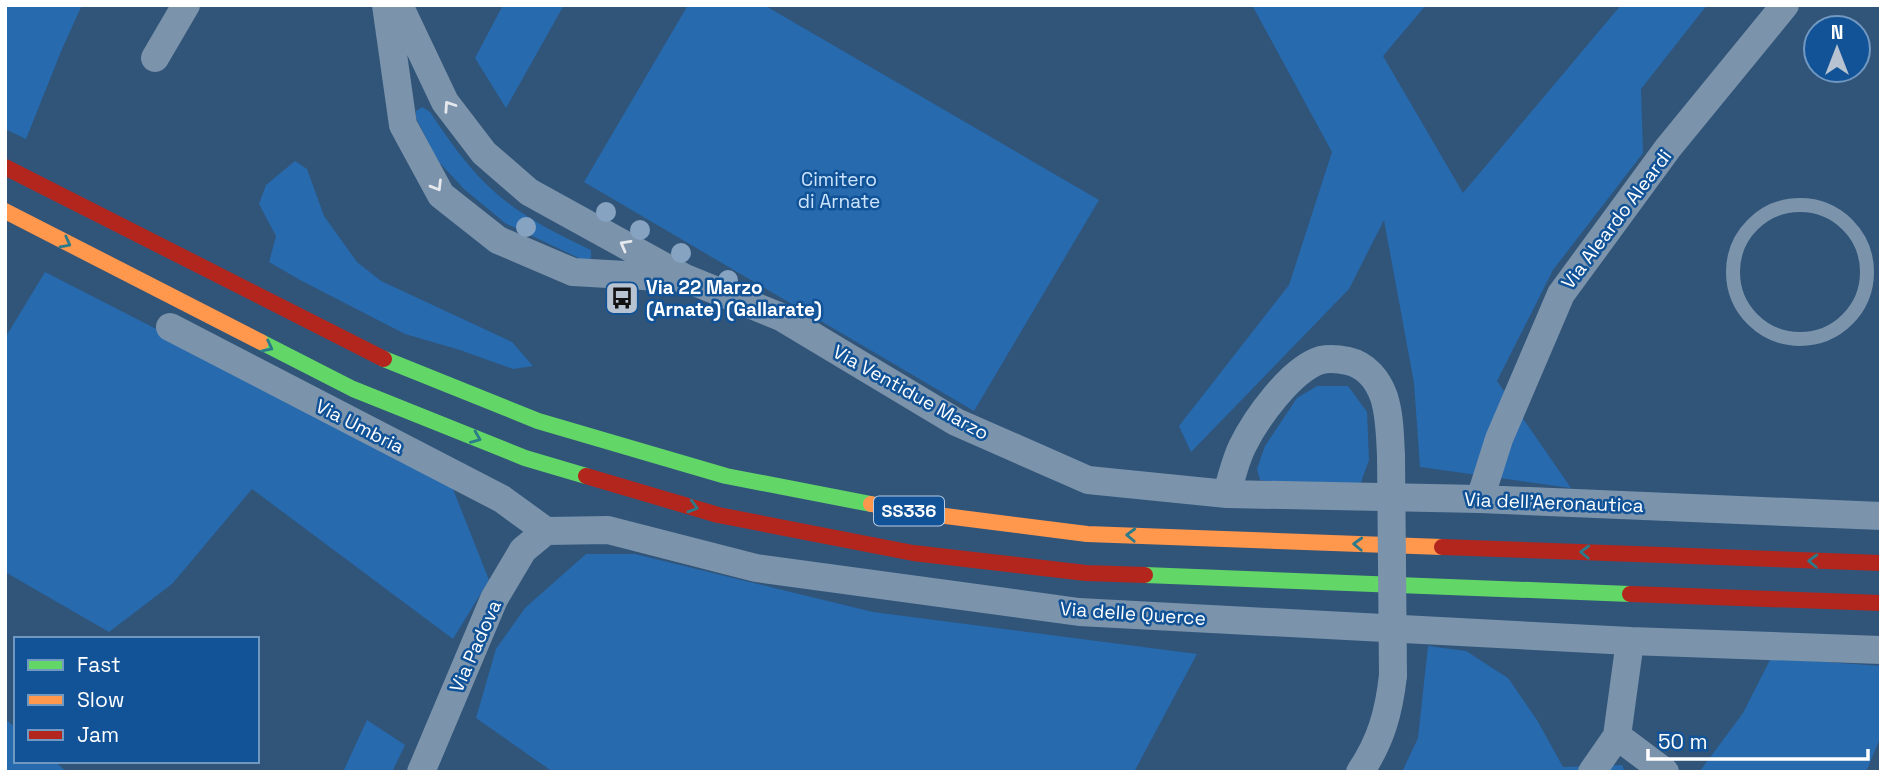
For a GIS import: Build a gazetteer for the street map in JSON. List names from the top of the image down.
{
  "streets": {
    "highway": ["SS336"],
    "street": [
      "Via Aleardo Aleardi",
      "Via Ventidue Marzo",
      "Via Umbria",
      "Via dell'Aeronautica",
      "Via delle Querce",
      "Via Padova"
    ]
  },
  "crossings": [
    ["Via Aleardo Aleardi", "Via dell'Aeronautica"],
    ["Via Ventidue Marzo", "Via dell'Aeronautica"],
    ["Via Umbria", "Via delle Querce"],
    ["Via Umbria", "Via Padova"],
    ["Via delle Querce", "Via Padova"]
  ],
  "parks": ["Cimitero di Arnate"],
  "places": {
    "bus stop": ["Via 22 Marzo (Arnate) (Gallarate)"]
  },
  "legend": ["Fast", "Slow", "Jam"],
  "scale_bar": "50 m",
  "north": "top"
}
